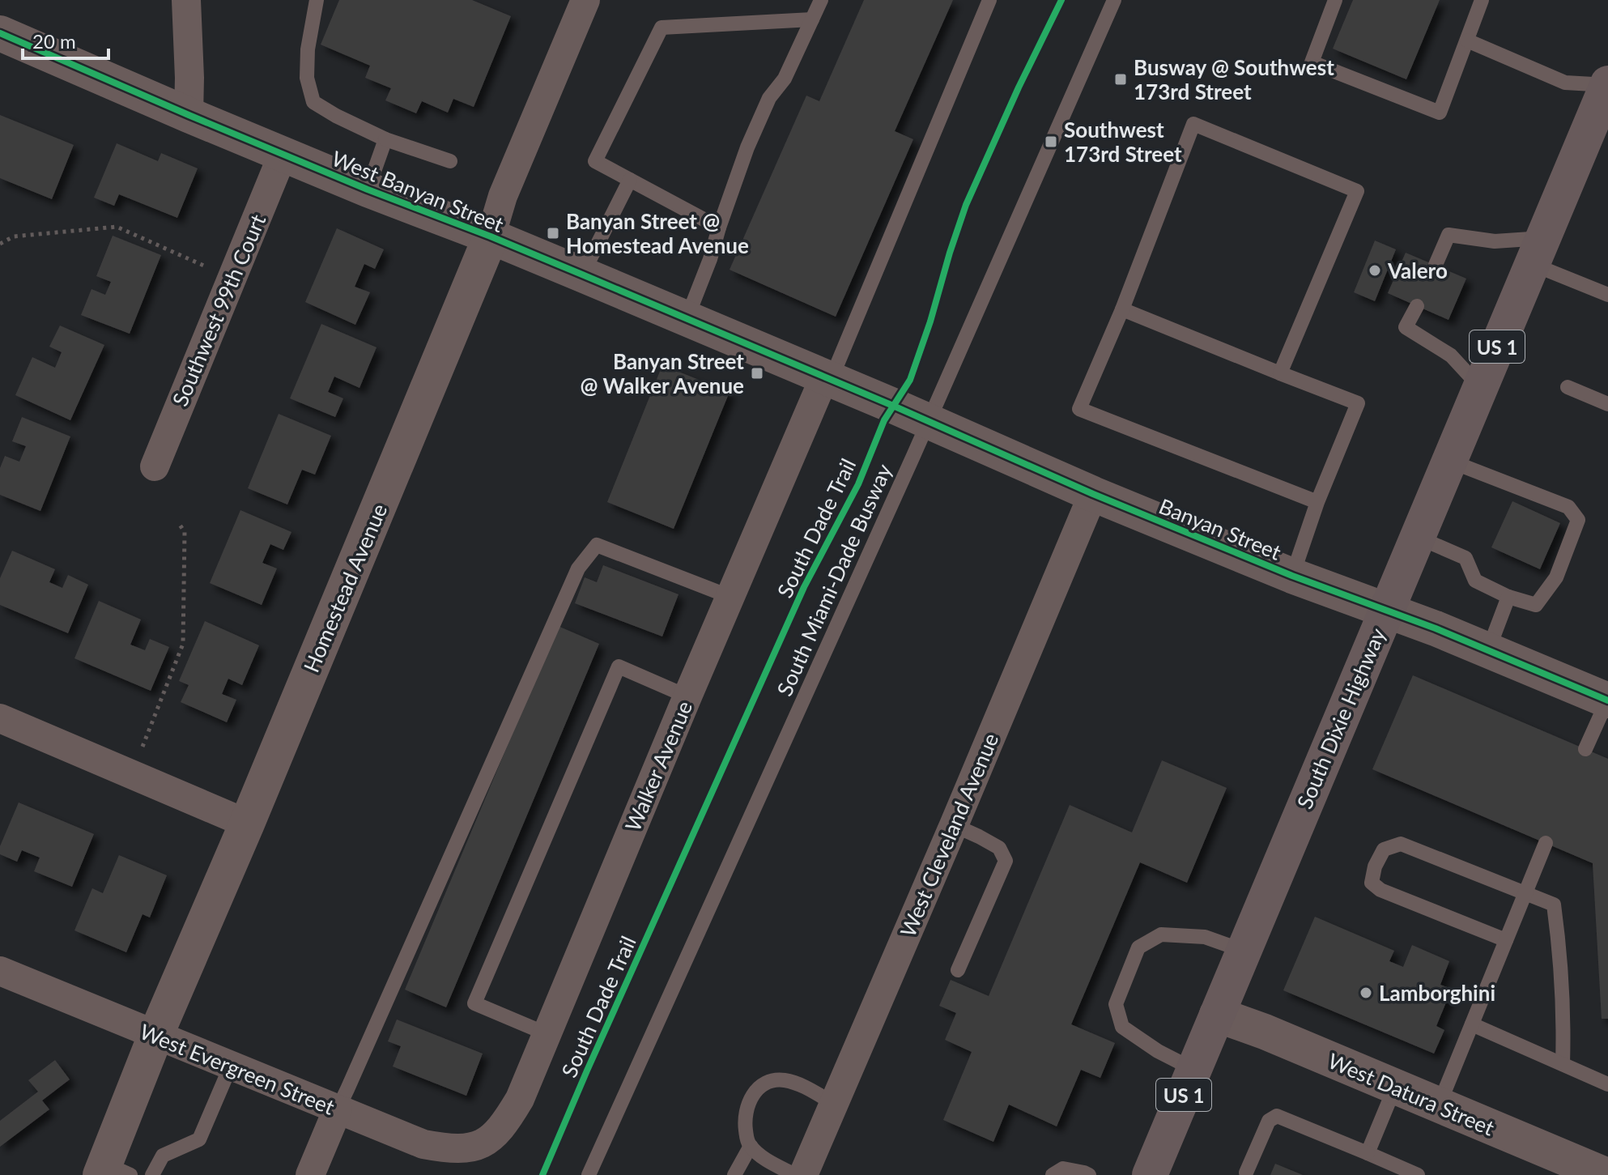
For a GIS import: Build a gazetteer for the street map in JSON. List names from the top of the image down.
{
  "streets": {
    "highway": ["US 1", "South Dixie Highway"],
    "street": [
      "West Banyan Street",
      "Southwest 99th Court",
      "Banyan Street",
      "Homestead Avenue",
      "Walker Avenue",
      "West Cleveland Avenue",
      "West Evergreen Street",
      "West Datura Street"
    ],
    "lane": ["South Miami-Dade Busway"],
    "cycle path": ["South Dade Trail"]
  },
  "crossings": [
    ["West Banyan Street", "Southwest 99th Court"],
    ["West Banyan Street", "Banyan Street"],
    ["West Banyan Street", "Homestead Avenue"],
    ["West Banyan Street", "Walker Avenue"],
    ["Banyan Street", "South Miami-Dade Busway"],
    ["Banyan Street", "South Dixie Highway"],
    ["Banyan Street", "Walker Avenue"],
    ["Banyan Street", "West Cleveland Avenue"],
    ["Homestead Avenue", "West Evergreen Street"],
    ["South Dixie Highway", "West Datura Street"],
    ["Walker Avenue", "West Evergreen Street"]
  ],
  "places": {
    "transit": [
      "Busway @ Southwest 173rd Street",
      "Southwest 173rd Street",
      "Banyan Street @ Homestead Avenue",
      "Banyan Street @ Walker Avenue"
    ],
    "other": ["Valero", "Lamborghini"]
  },
  "scale_bar": "20 m"
}
